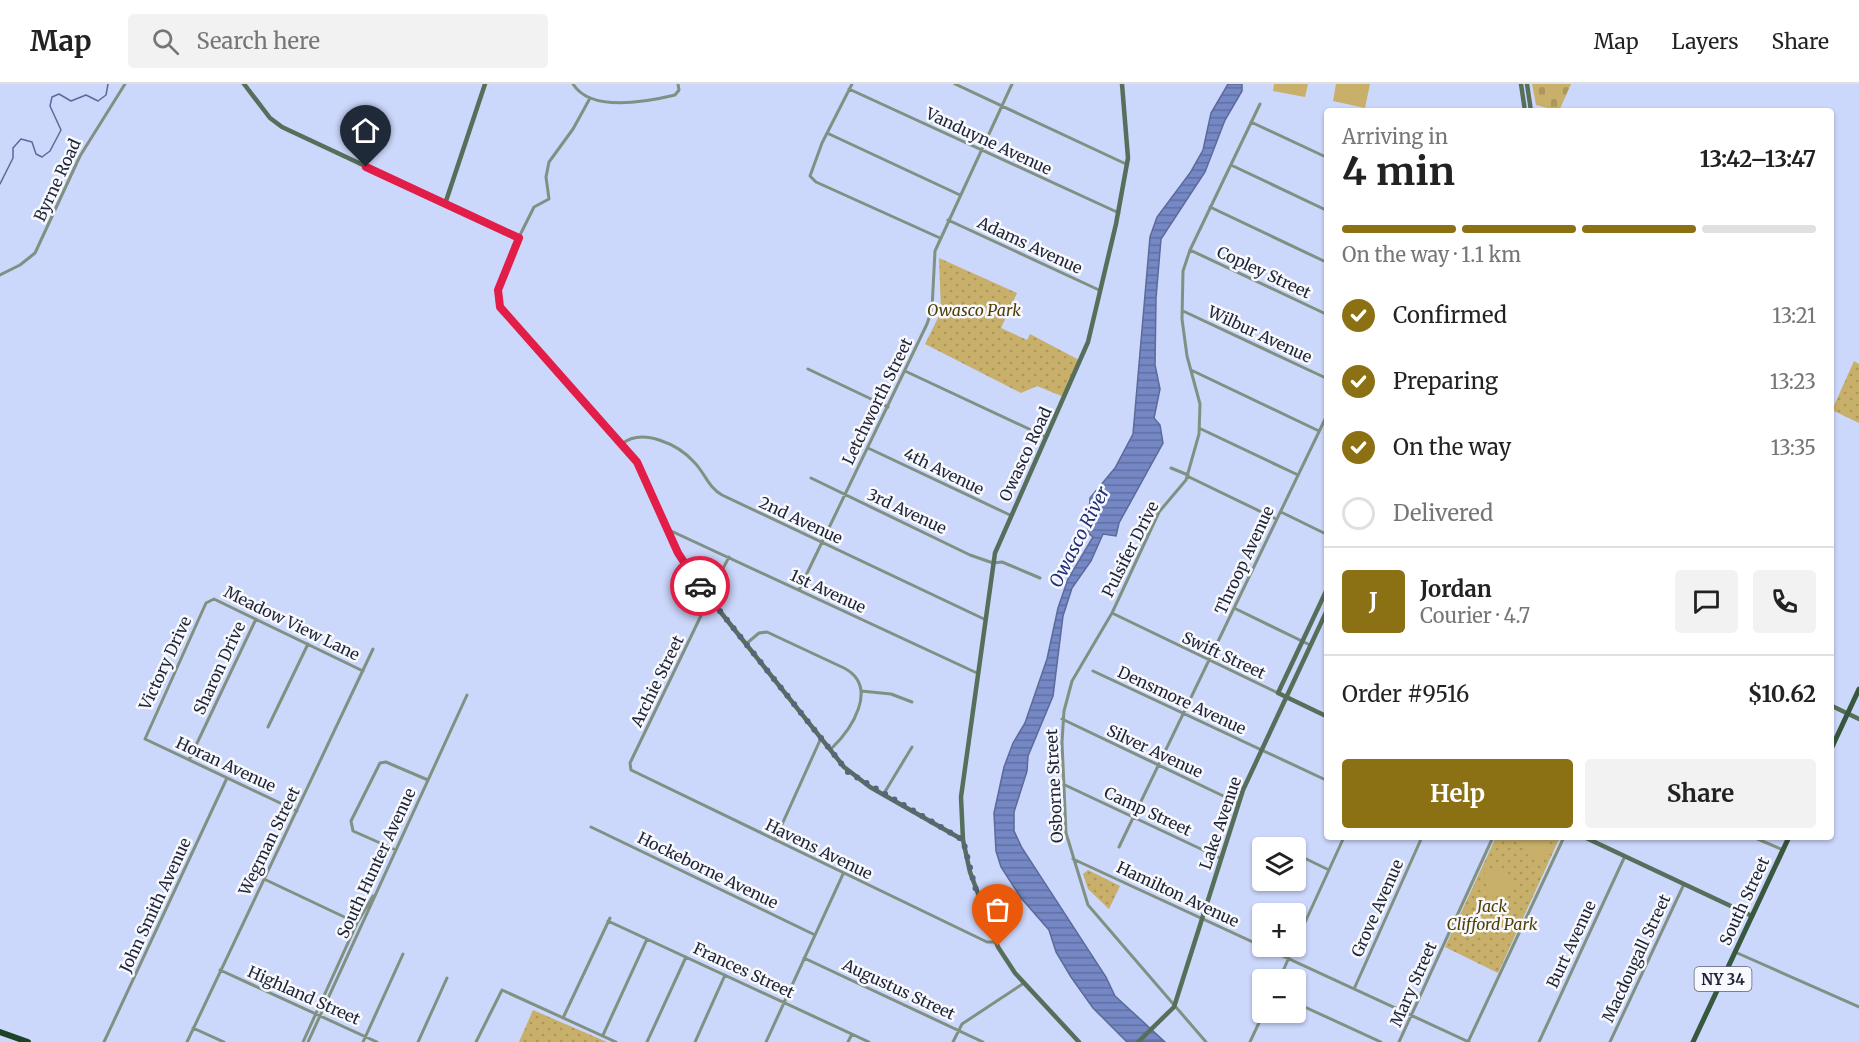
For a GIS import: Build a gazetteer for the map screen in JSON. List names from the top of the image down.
{
  "streets": {
    "main road": ["South Street", "NY 34"],
    "street": [
      "Vanduyne Avenue",
      "Byrne Road",
      "Adams Avenue",
      "Copley Street",
      "Wilbur Avenue",
      "Letchworth Street",
      "Owasco Road",
      "4th Avenue",
      "3rd Avenue",
      "2nd Avenue",
      "Pulsifer Drive",
      "Throop Avenue",
      "1st Avenue",
      "Meadow View Lane",
      "Swift Street",
      "Victory Drive",
      "Sharon Drive",
      "Archie Street",
      "Densmore Avenue",
      "Silver Avenue",
      "Horan Avenue",
      "Osborne Street",
      "Camp Street",
      "Lake Avenue",
      "Wegman Street",
      "Havens Avenue",
      "South Hunter Avenue",
      "Hockeborne Avenue",
      "Hamilton Avenue",
      "John Smith Avenue",
      "Grove Avenue",
      "Burt Avenue",
      "Macdougall Street",
      "Frances Street",
      "Mary Street",
      "Augustus Street",
      "Highland Street"
    ]
  },
  "crossings": [
    ["Vanduyne Avenue", "Letchworth Street"],
    ["Vanduyne Avenue", "Owasco Road"],
    ["Adams Avenue", "Letchworth Street"],
    ["Adams Avenue", "Owasco Road"],
    ["Copley Street", "Pulsifer Drive"],
    ["Wilbur Avenue", "Pulsifer Drive"],
    ["Letchworth Street", "4th Avenue"],
    ["Letchworth Street", "3rd Avenue"],
    ["Letchworth Street", "2nd Avenue"],
    ["Letchworth Street", "1st Avenue"],
    ["Owasco Road", "4th Avenue"],
    ["Owasco Road", "3rd Avenue"],
    ["Owasco Road", "2nd Avenue"],
    ["Owasco Road", "1st Avenue"],
    ["Owasco Road", "Havens Avenue"],
    ["Pulsifer Drive", "Swift Street"],
    ["Pulsifer Drive", "Osborne Street"],
    ["Throop Avenue", "Swift Street"],
    ["Throop Avenue", "Densmore Avenue"],
    ["Throop Avenue", "Silver Avenue"],
    ["Throop Avenue", "Camp Street"],
    ["1st Avenue", "Archie Street"],
    ["Meadow View Lane", "Victory Drive"],
    ["Meadow View Lane", "Sharon Drive"],
    ["Meadow View Lane", "Wegman Street"],
    ["Swift Street", "Lake Avenue"],
    ["Victory Drive", "Horan Avenue"],
    ["Sharon Drive", "Horan Avenue"],
    ["Archie Street", "Havens Avenue"],
    ["Densmore Avenue", "Lake Avenue"],
    ["Silver Avenue", "Osborne Street"],
    ["Silver Avenue", "Lake Avenue"],
    ["Horan Avenue", "Wegman Street"],
    ["Horan Avenue", "John Smith Avenue"],
    ["Osborne Street", "Camp Street"],
    ["Osborne Street", "Lake Avenue"],
    ["Osborne Street", "Hamilton Avenue"],
    ["Camp Street", "Lake Avenue"],
    ["Lake Avenue", "Hamilton Avenue"],
    ["Wegman Street", "Highland Street"],
    ["South Hunter Avenue", "Highland Street"],
    ["Hamilton Avenue", "Grove Avenue"],
    ["Hamilton Avenue", "Mary Street"]
  ],
  "water": ["Owasco River"],
  "parks": ["Owasco Park", "Jack Clifford Park"],
  "page": {
    "header": "Map",
    "search": "Search here",
    "nav": ["Map", "Layers", "Share"],
    "heading": ["4 min", "Arriving in", "13:42–13:47"],
    "panel": [
      "Jordan",
      "Courier · 4.7",
      "Order #9516",
      "$10.62"
    ],
    "bar": "On the way · 1.1 km",
    "list": [
      ["Confirmed", "13:21"],
      ["Preparing", "13:23"],
      ["On the way", "13:35"],
      "Delivered"
    ],
    "round": "J",
    "buttons": ["Help", "Share"],
    "map_buttons": ["+", "−"]
  }
}
